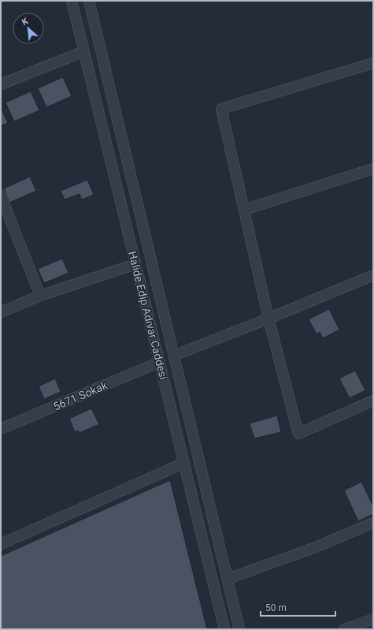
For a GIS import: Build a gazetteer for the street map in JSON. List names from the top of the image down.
{
  "streets": {
    "street": ["Halide Edip Adıvar Caddesi", "5671 Sokak"]
  },
  "crossings": [
    ["Halide Edip Adıvar Caddesi", "5671 Sokak"]
  ],
  "scale_bar": "50 m",
  "north": "top left"
}
